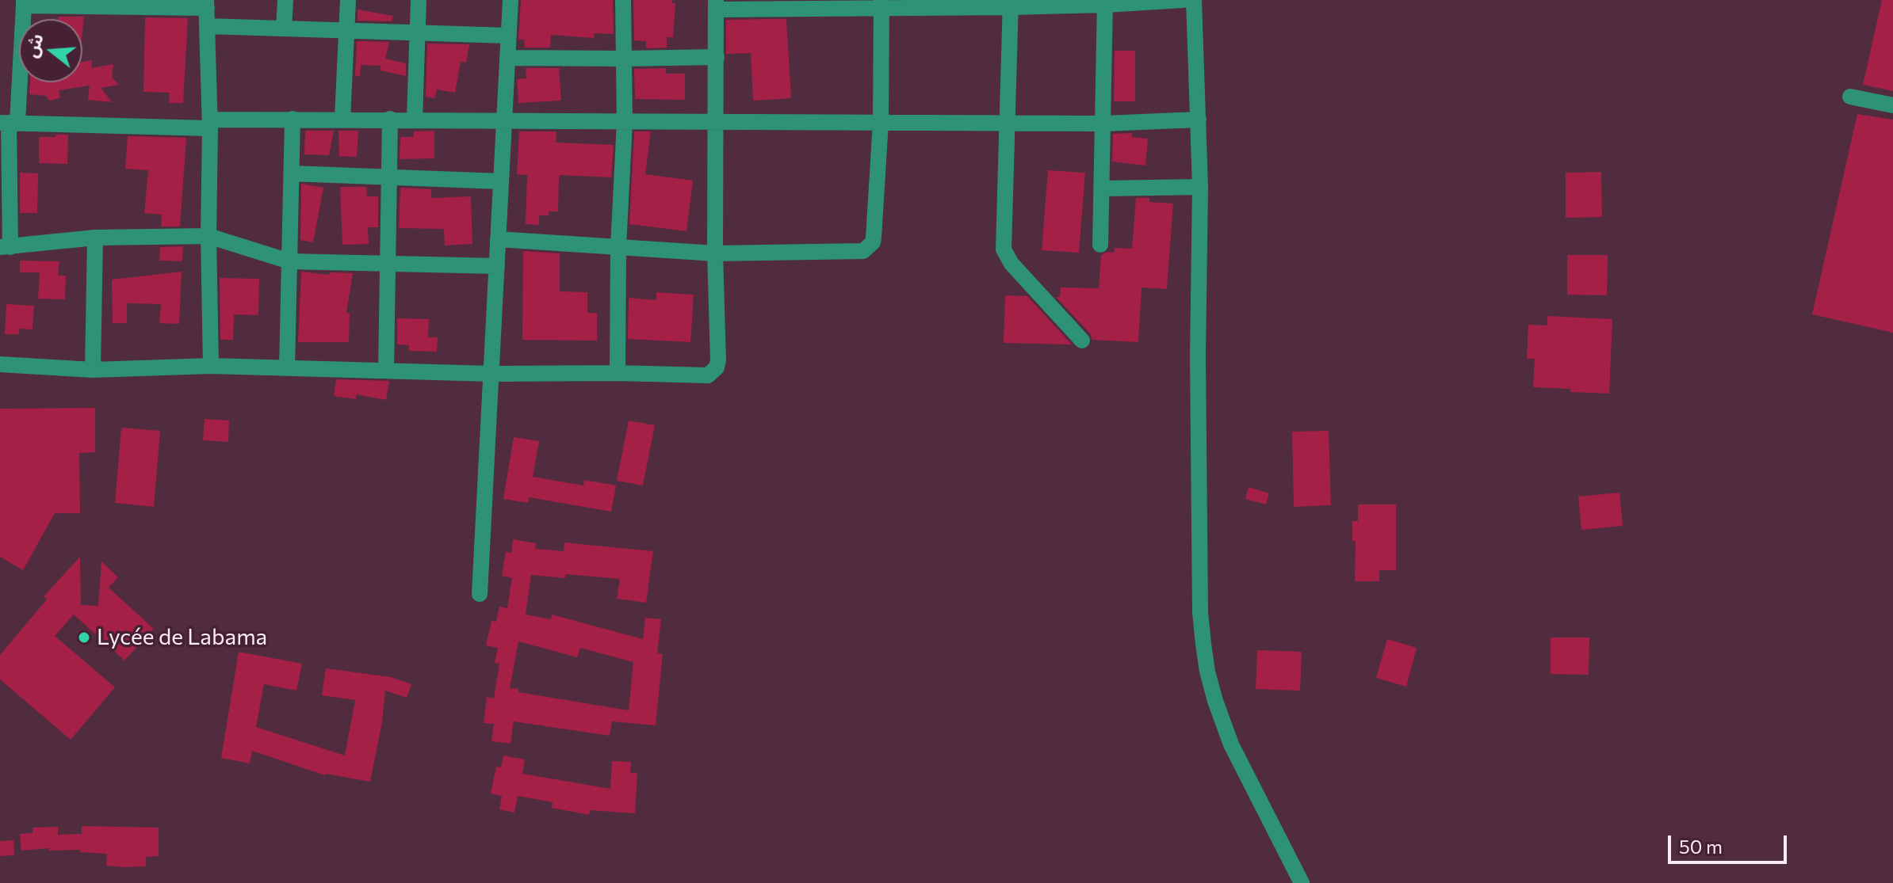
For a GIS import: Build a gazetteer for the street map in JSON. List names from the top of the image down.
{
  "places": ["Lycée de Labama"],
  "scale_bar": "50 m",
  "north": "left"
}
